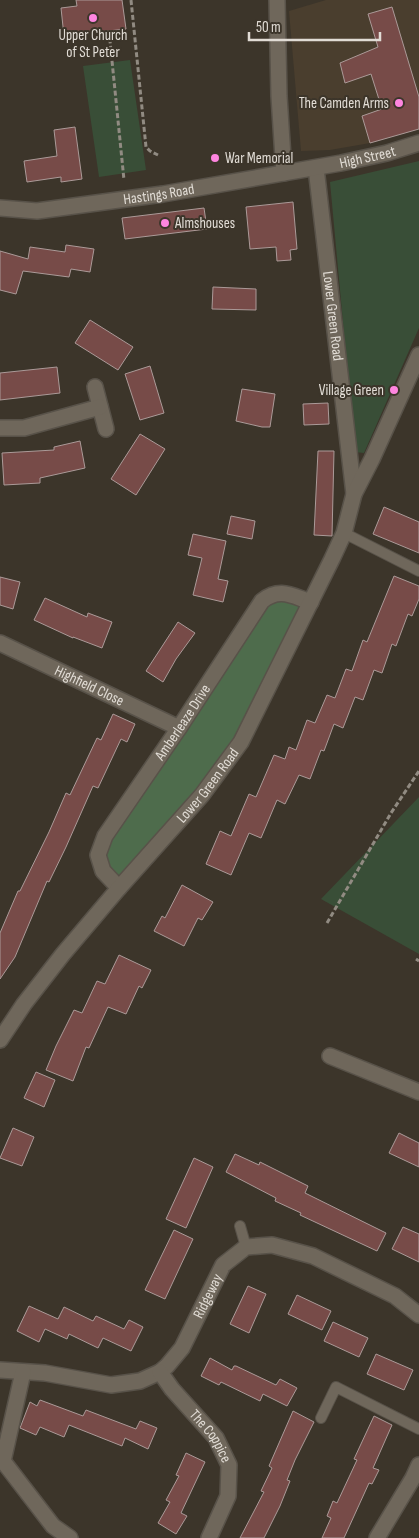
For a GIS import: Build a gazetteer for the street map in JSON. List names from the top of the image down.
{
  "streets": {
    "street": [
      "High Street",
      "Hastings Road",
      "Lower Green Road",
      "Highfield Close",
      "Amberleaze Drive",
      "Ridgeway",
      "The Coppice"
    ]
  },
  "crossings": [
    ["High Street", "Hastings Road"],
    ["High Street", "Lower Green Road"],
    ["Hastings Road", "Lower Green Road"],
    ["Lower Green Road", "Amberleaze Drive"],
    ["Highfield Close", "Amberleaze Drive"],
    ["Ridgeway", "The Coppice"]
  ],
  "places": [
    "Upper Church of St Peter",
    "The Camden Arms",
    "War Memorial",
    "Almshouses",
    "Village Green"
  ],
  "scale_bar": "50 m"
}
